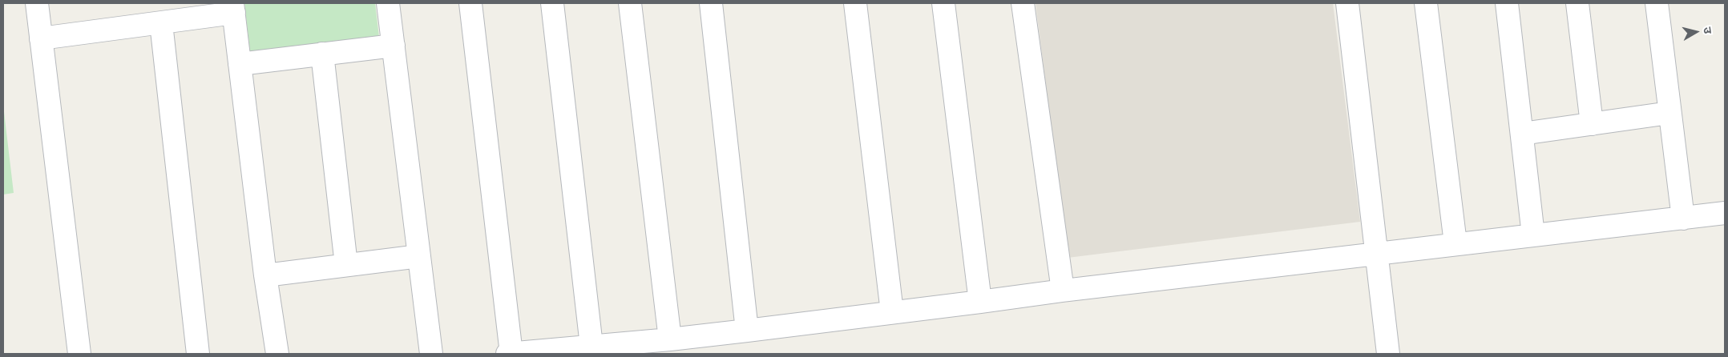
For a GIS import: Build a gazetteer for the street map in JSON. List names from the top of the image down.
{
  "north": "right"
}
